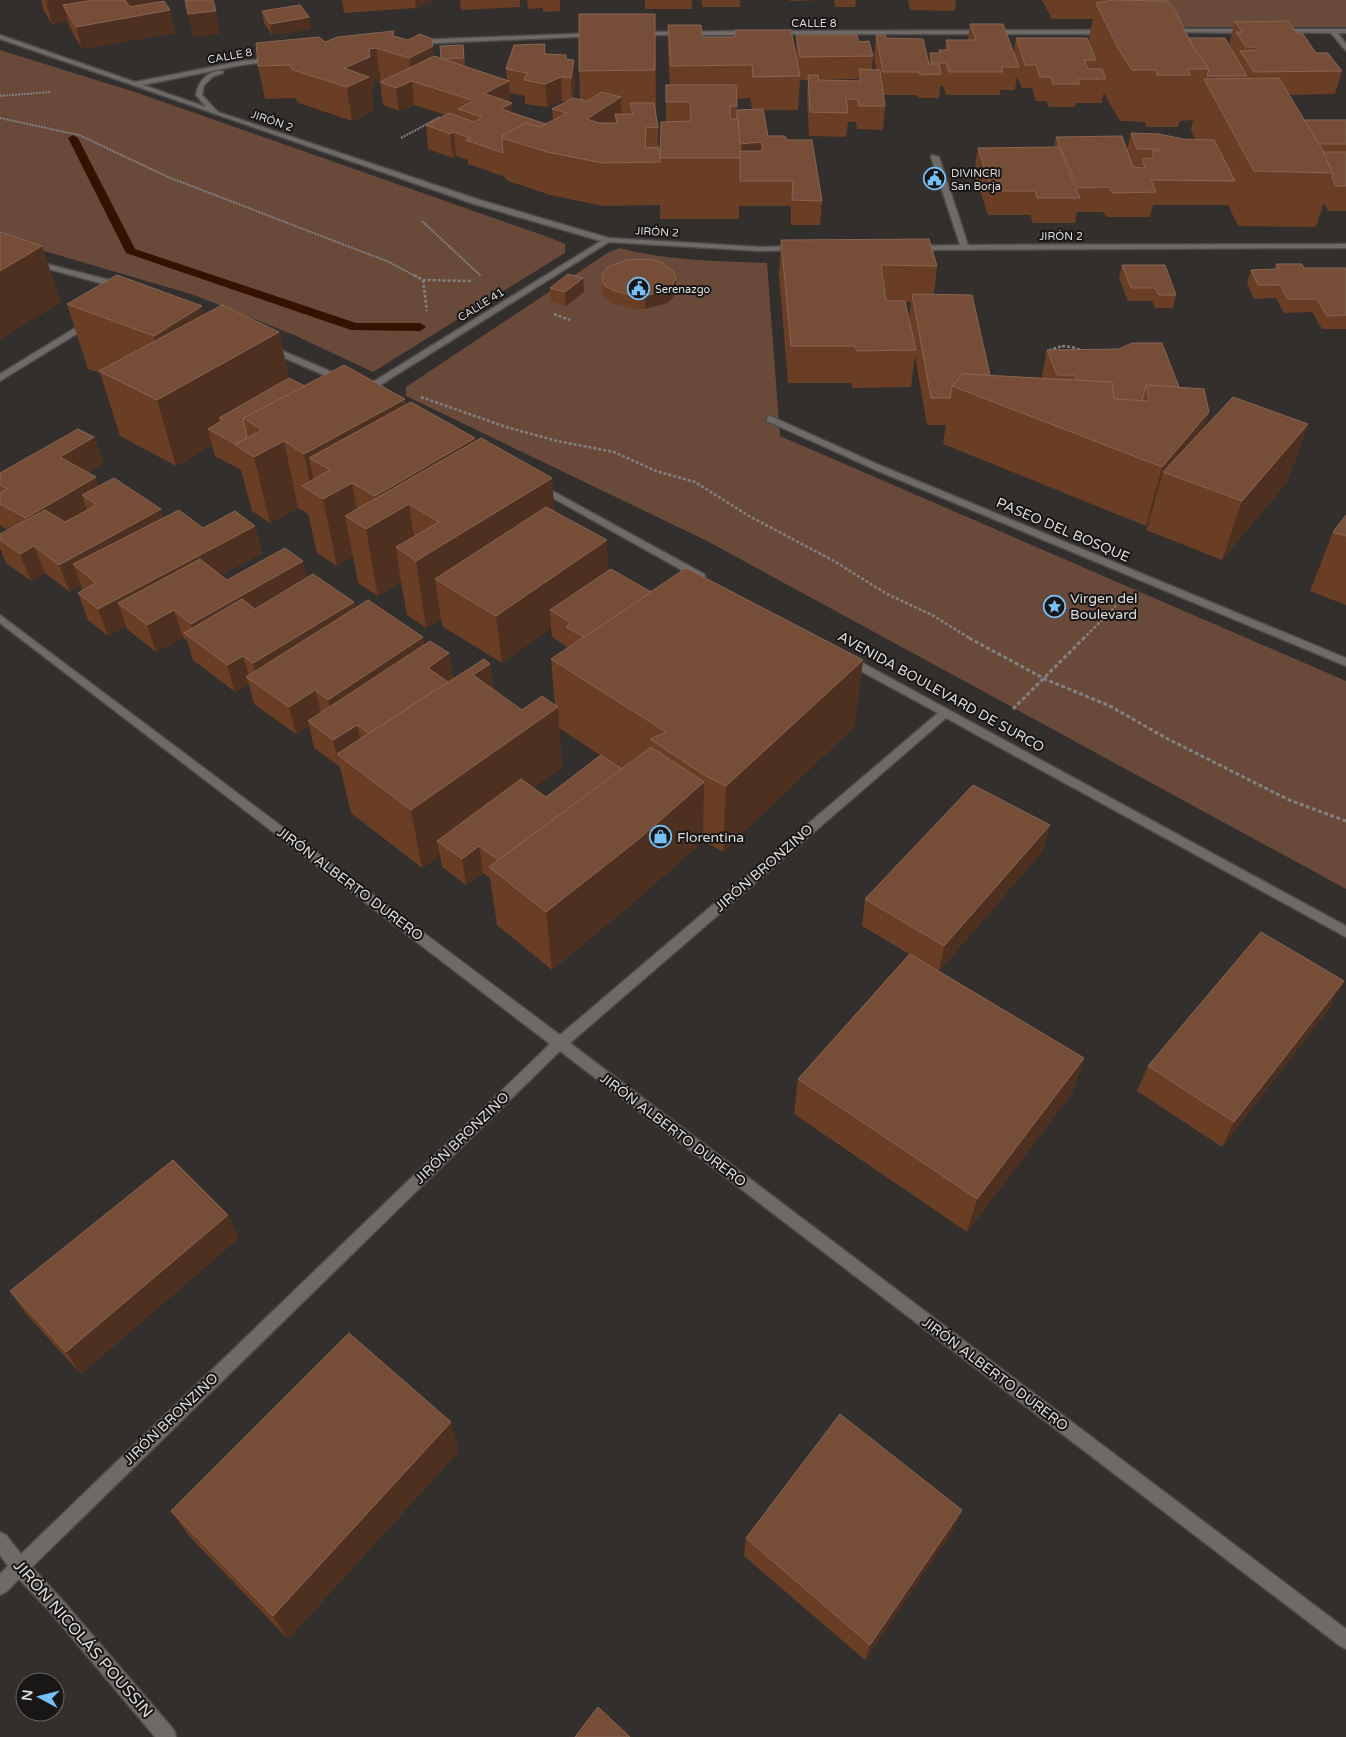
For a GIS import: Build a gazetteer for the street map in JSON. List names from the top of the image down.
{
  "streets": {
    "street": [
      "CALLE 8",
      "JIRÓN 2",
      "CALLE 41",
      "PASEO DEL BOSQUE",
      "AVENIDA BOULEVARD DE SURCO",
      "JIRÓN BRONZINO",
      "JIRÓN ALBERTO DURERO",
      "JIRÓN NICOLÁS POUSSIN"
    ]
  },
  "crossings": [
    ["CALLE 8", "JIRÓN 2"],
    ["JIRÓN 2", "CALLE 41"],
    ["AVENIDA BOULEVARD DE SURCO", "JIRÓN BRONZINO"],
    ["JIRÓN BRONZINO", "JIRÓN ALBERTO DURERO"],
    ["JIRÓN BRONZINO", "JIRÓN NICOLÁS POUSSIN"]
  ],
  "places": {
    "public building": ["DIVINCRI San Borja", "Serenazgo"],
    "place": ["Virgen del Boulevard"],
    "shop": ["Florentina"]
  },
  "north": "left"
}
